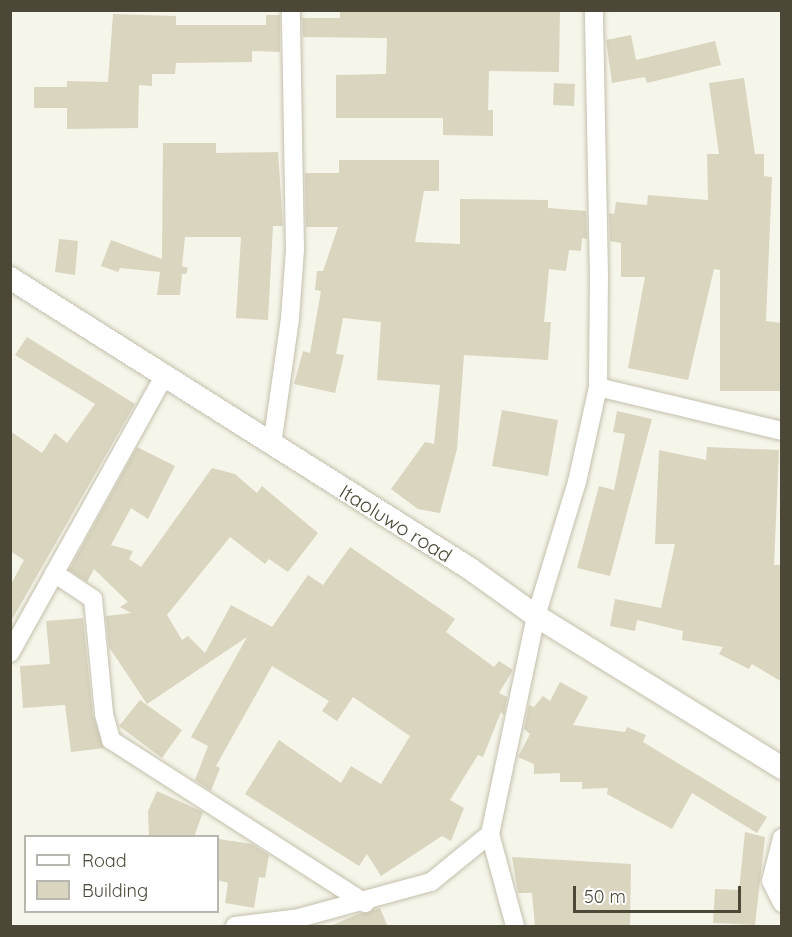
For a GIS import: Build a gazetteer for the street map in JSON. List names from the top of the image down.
{
  "streets": {
    "street": ["Itaoluwo road"]
  },
  "legend": ["Road", "Building"],
  "scale_bar": "50 m"
}
